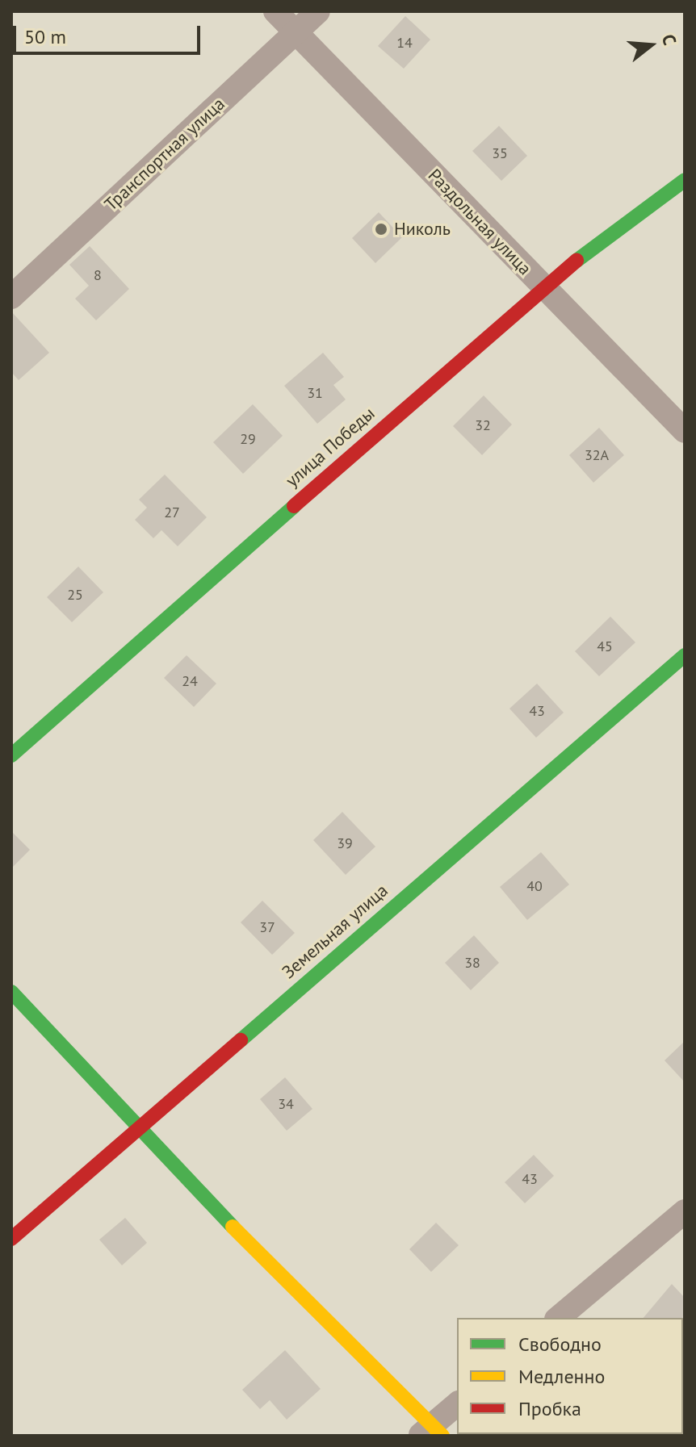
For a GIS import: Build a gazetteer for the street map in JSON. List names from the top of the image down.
{
  "streets": {
    "street": [
      "Транспортная улица",
      "Раздольная улица",
      "улица Победы",
      "Земельная улица"
    ]
  },
  "crossings": [
    ["Транспортная улица", "Раздольная улица"],
    ["Раздольная улица", "улица Победы"]
  ],
  "places": ["Николь"],
  "house_numbers": [
    "14",
    "35",
    "8",
    "31",
    "32",
    "29",
    "32А",
    "27",
    "25",
    "45",
    "24",
    "43",
    "39",
    "40",
    "37",
    "38",
    "34",
    "43"
  ],
  "legend": ["Свободно", "Медленно", "Пробка"],
  "scale_bar": "50 m",
  "north": "right"
}
